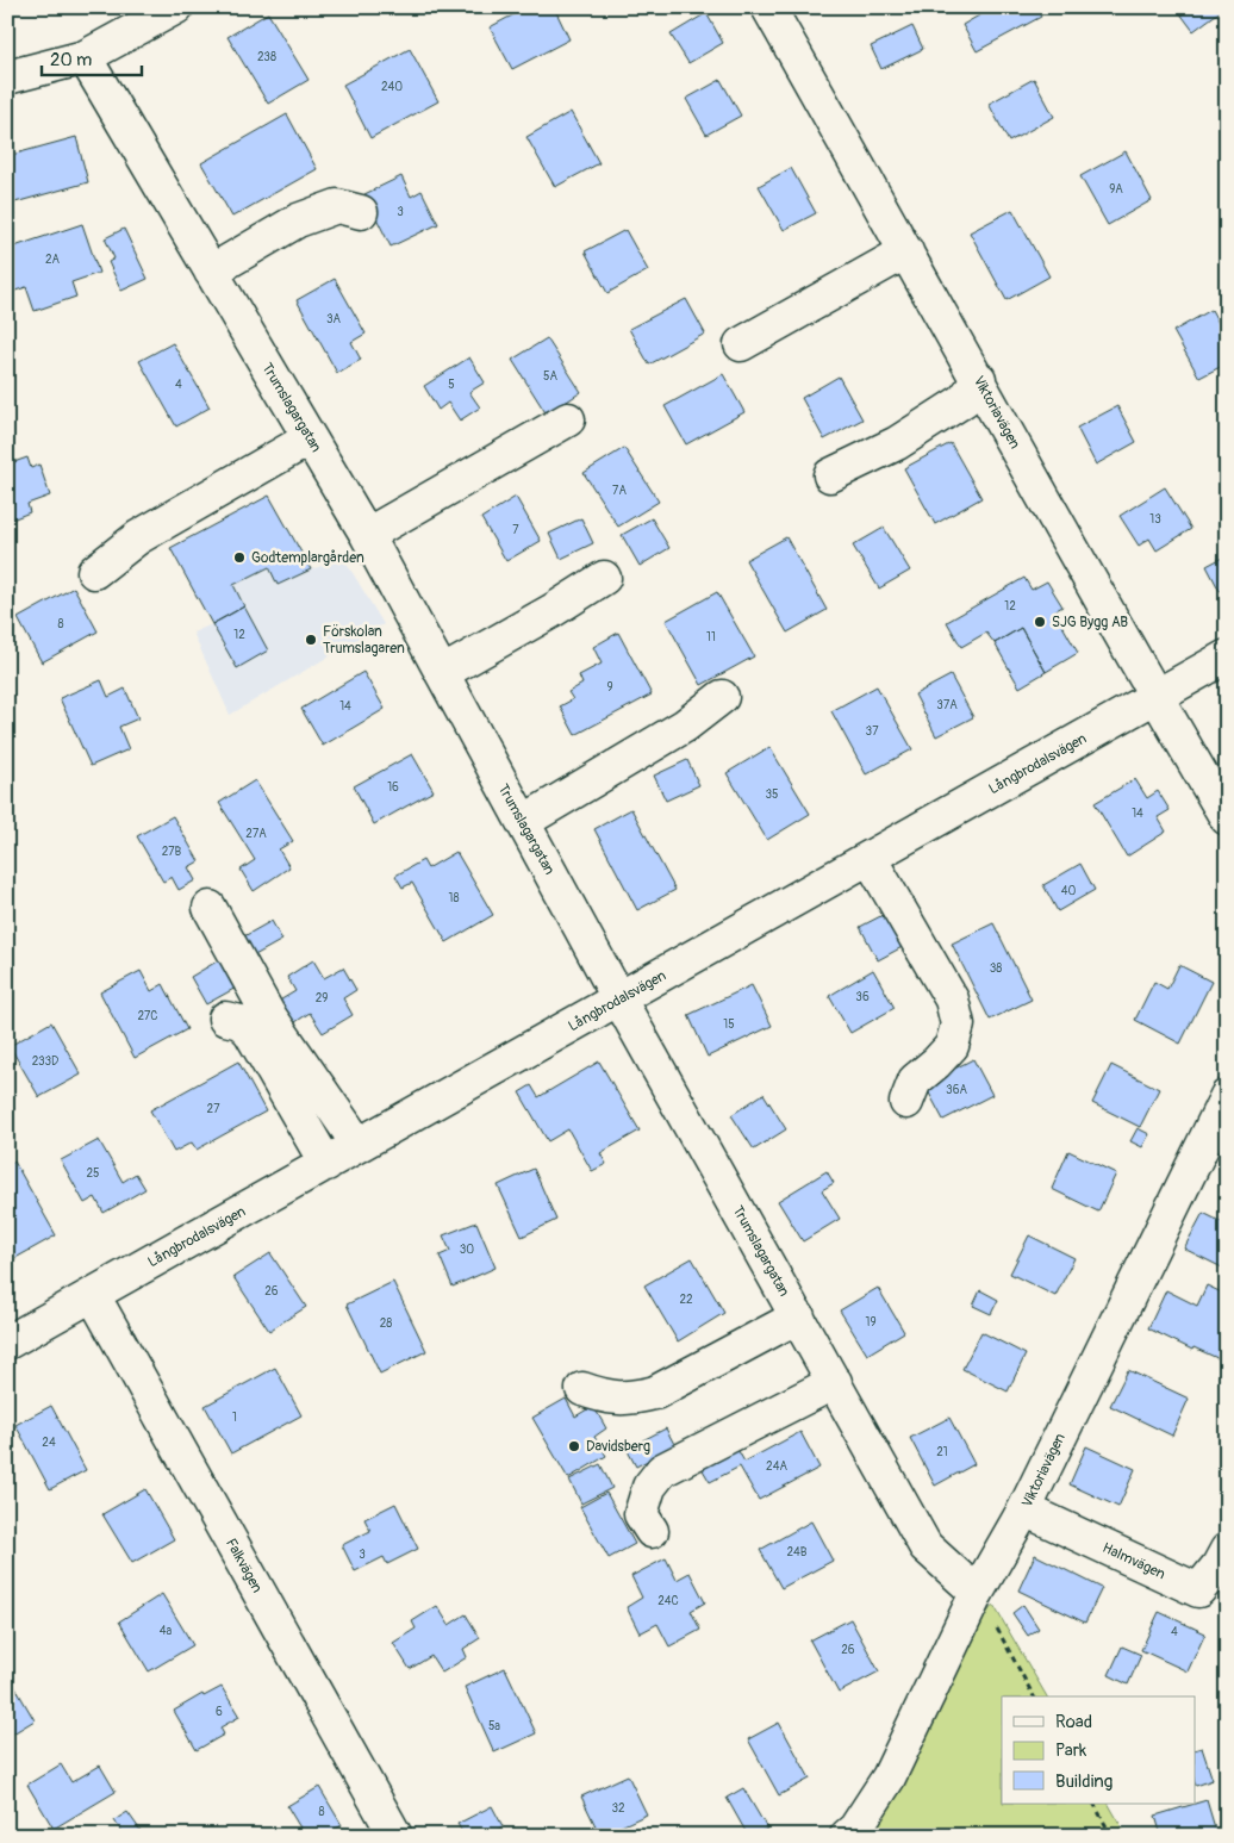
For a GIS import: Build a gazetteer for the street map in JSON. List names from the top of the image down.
{
  "streets": {
    "street": [
      "Trumslagargatan",
      "Viktoriavägen",
      "Långbrodalsvägen",
      "Halmvägen",
      "Falkvägen"
    ]
  },
  "crossings": [
    ["Trumslagargatan", "Viktoriavägen"],
    ["Trumslagargatan", "Långbrodalsvägen"],
    ["Viktoriavägen", "Långbrodalsvägen"],
    ["Viktoriavägen", "Halmvägen"],
    ["Långbrodalsvägen", "Falkvägen"]
  ],
  "places": [
    "Godtemplargården",
    "SJG Bygg AB",
    "Förskolan Trumslagaren",
    "Davidsberg"
  ],
  "house_numbers": [
    "238",
    "240",
    "9A",
    "3",
    "2A",
    "3A",
    "5A",
    "4",
    "5",
    "7A",
    "13",
    "7",
    "12",
    "8",
    "12",
    "11",
    "9",
    "37A",
    "14",
    "37",
    "16",
    "35",
    "14",
    "27A",
    "27B",
    "40",
    "18",
    "38",
    "36",
    "29",
    "27C",
    "15",
    "233D",
    "36A",
    "27",
    "25",
    "30",
    "26",
    "22",
    "19",
    "28",
    "1",
    "24",
    "21",
    "24A",
    "24B",
    "3",
    "24C",
    "4a",
    "4",
    "26",
    "6",
    "5a",
    "32",
    "8"
  ],
  "legend": ["Road", "Park", "Building"],
  "scale_bar": "20 m"
}
